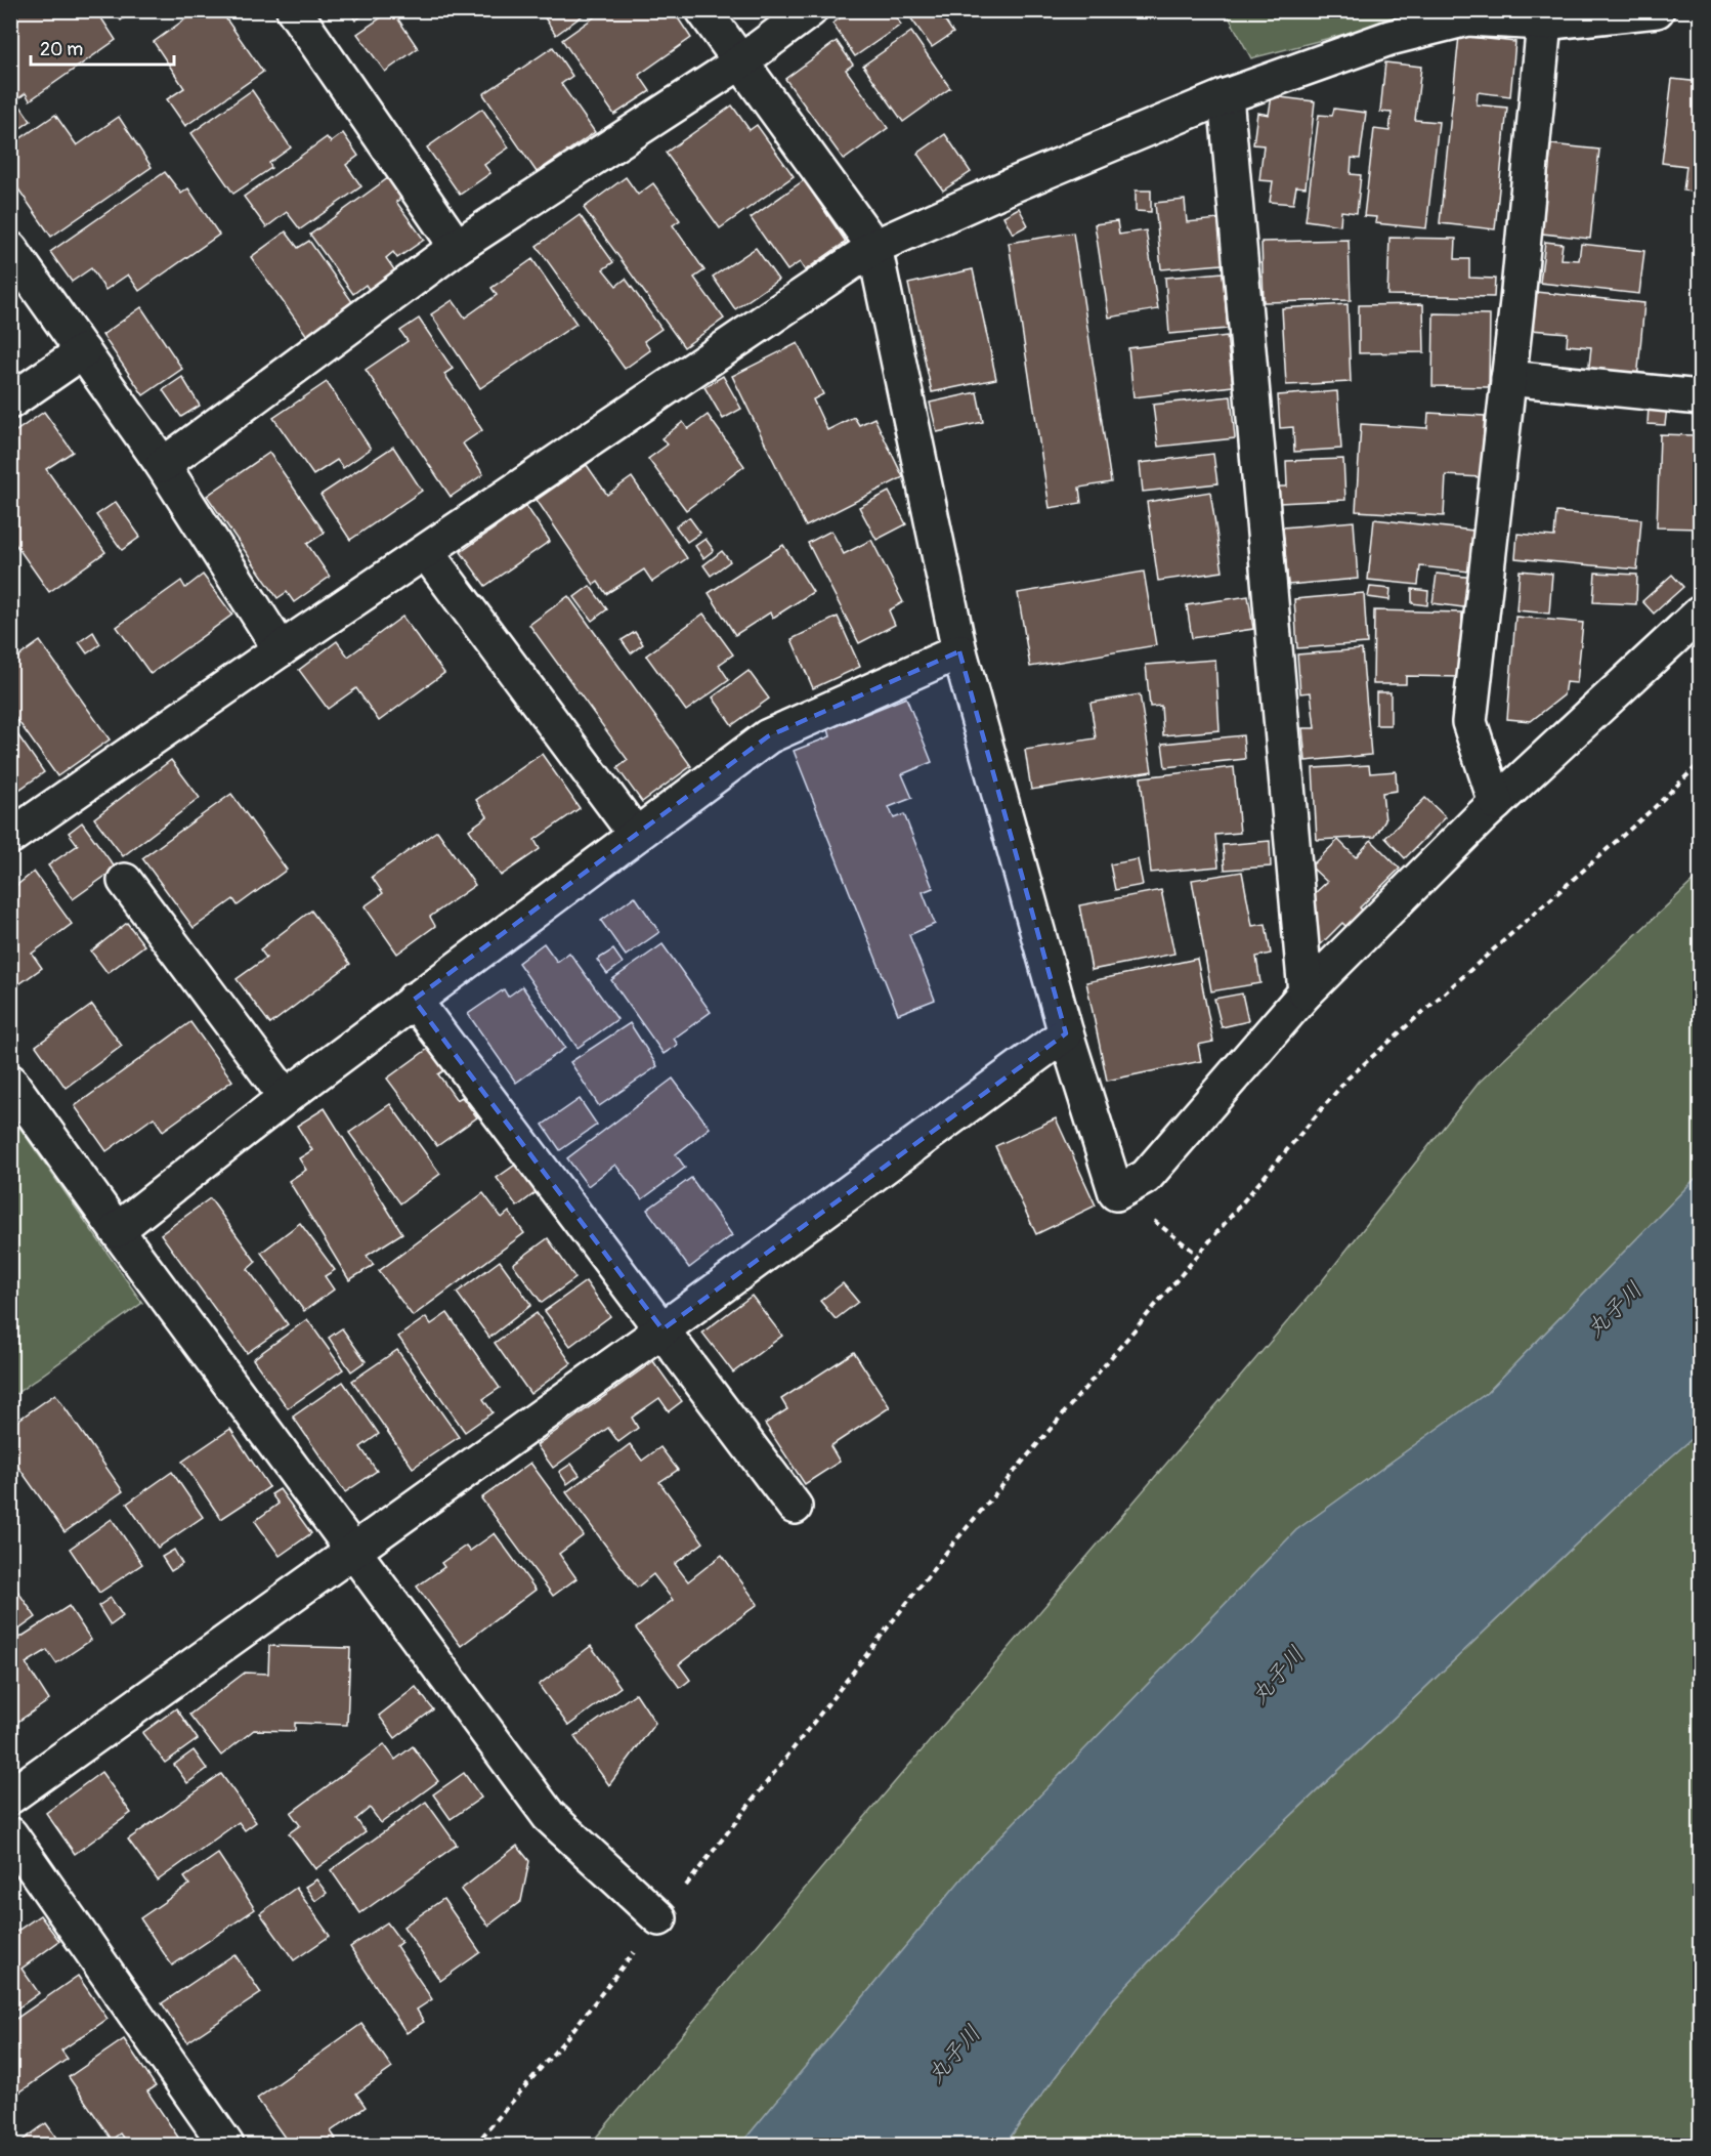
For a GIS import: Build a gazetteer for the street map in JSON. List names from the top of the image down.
{
  "water": ["丸子川"],
  "scale_bar": "20 m"
}
